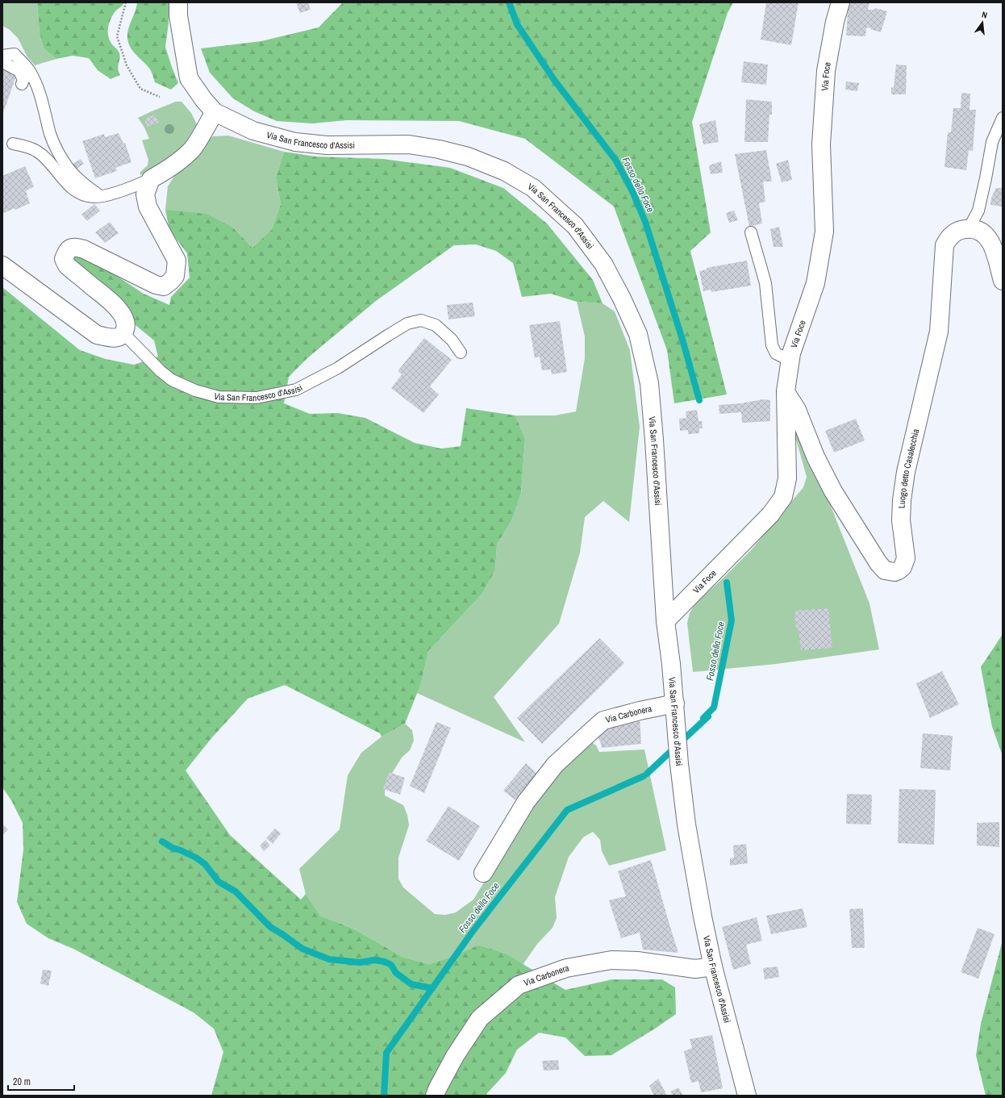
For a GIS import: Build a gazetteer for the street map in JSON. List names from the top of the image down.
{
  "streets": {
    "street": [
      "Via Foce",
      "Via San Francesco d'Assisi",
      "Luogo detto Casalecchia",
      "Via Carbonera"
    ]
  },
  "crossings": [
    ["Via Foce", "Via San Francesco d'Assisi"],
    ["Via Foce", "Luogo detto Casalecchia"],
    ["Via San Francesco d'Assisi", "Via Carbonera"]
  ],
  "water": ["Fosso della Foce"],
  "scale_bar": "20 m",
  "north": "top"
}
